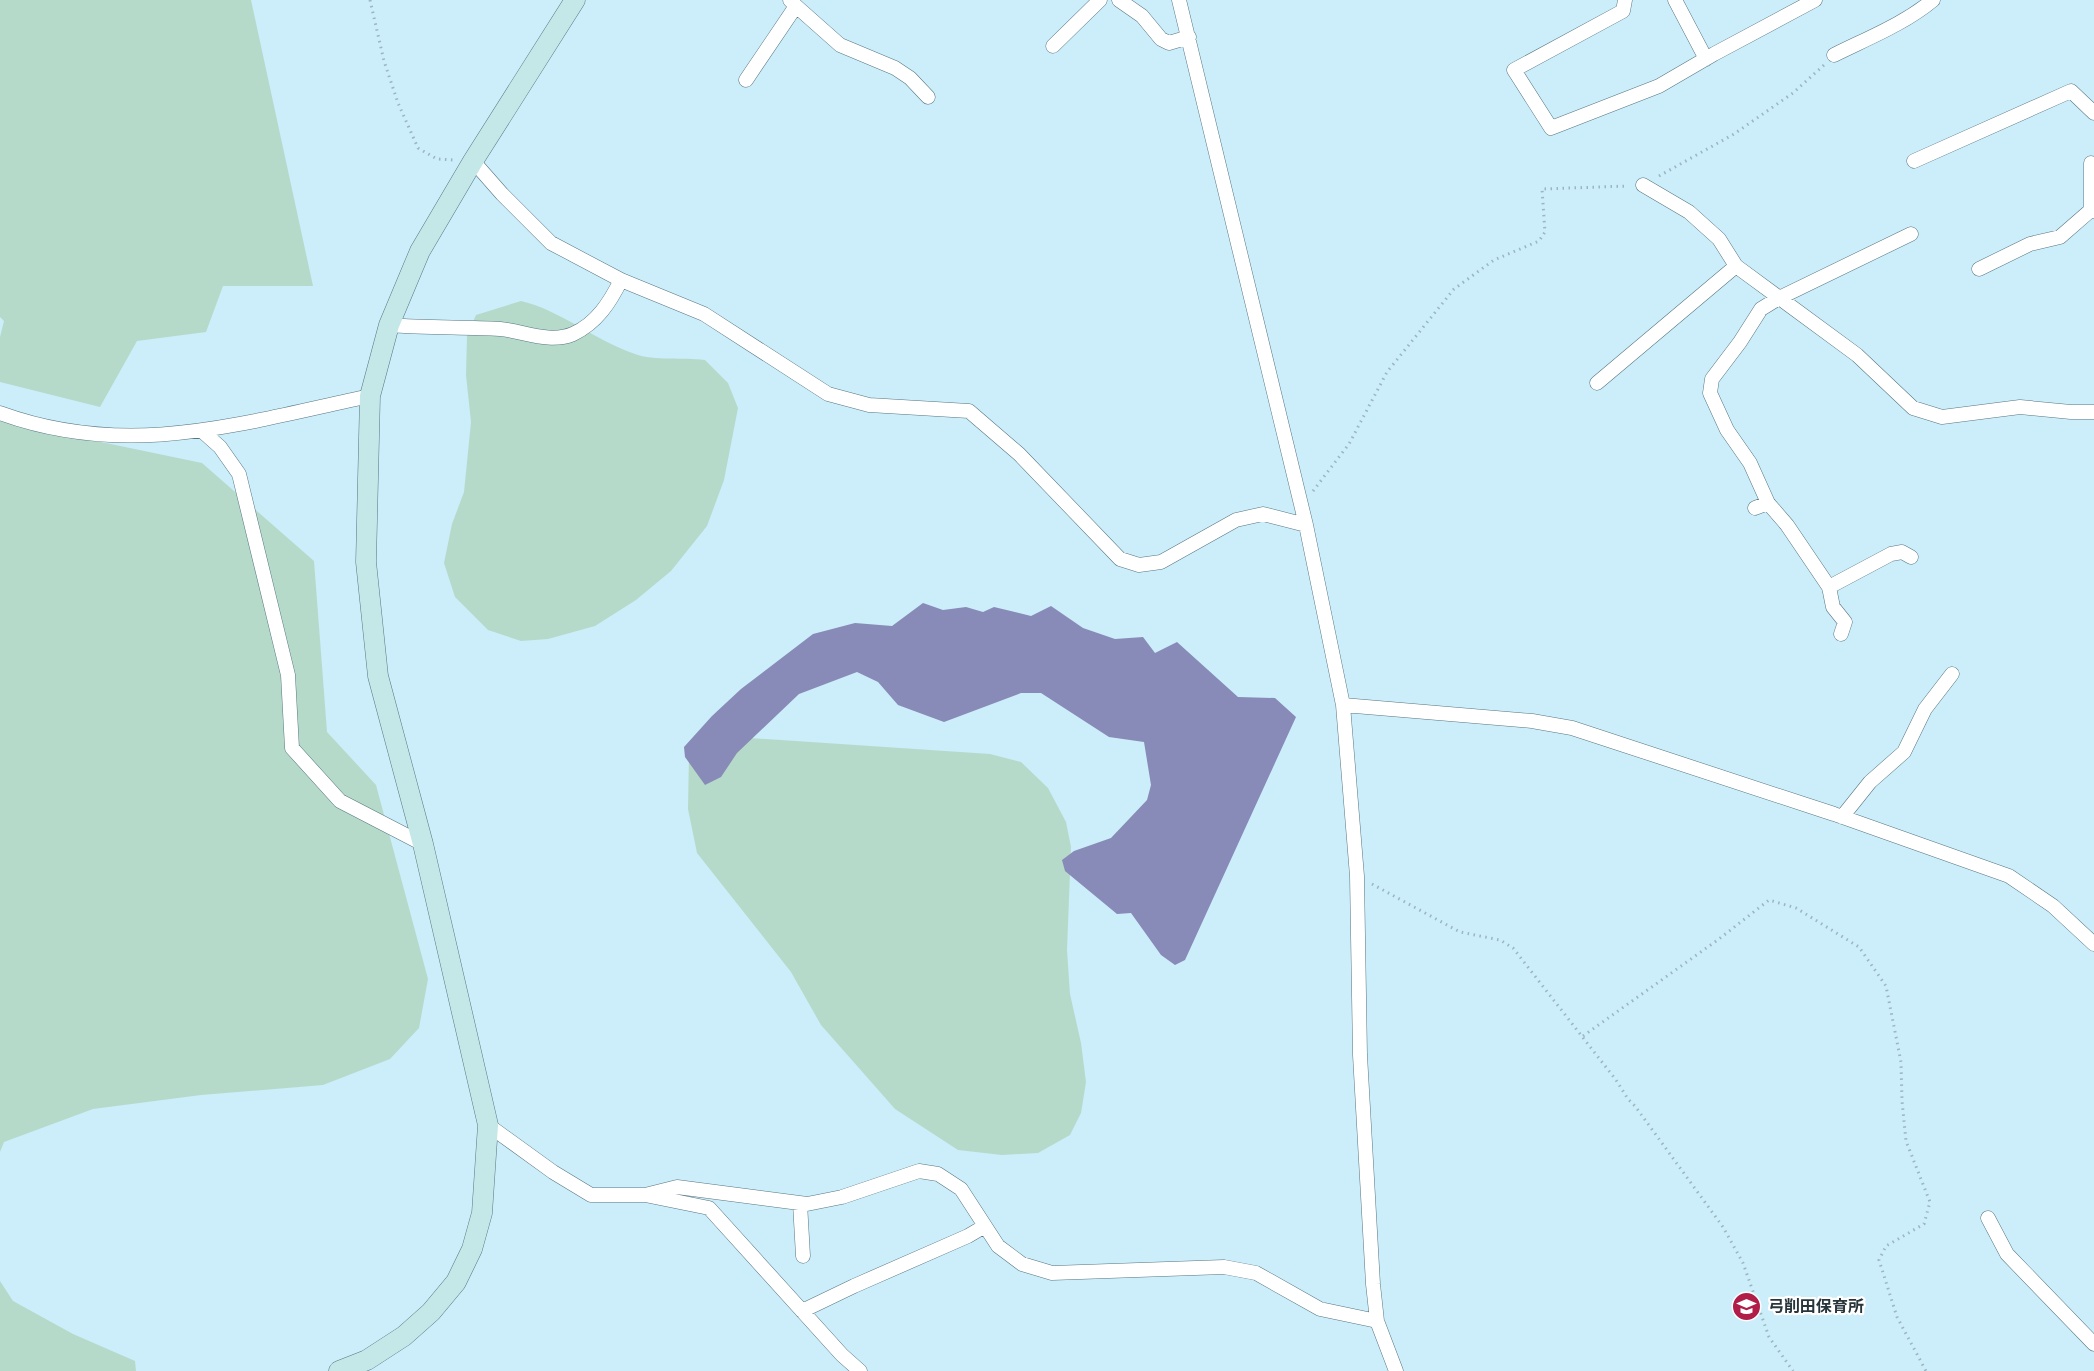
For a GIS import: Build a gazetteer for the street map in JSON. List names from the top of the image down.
{
  "places": {
    "school or university": ["弓削田保育所"]
  }
}
